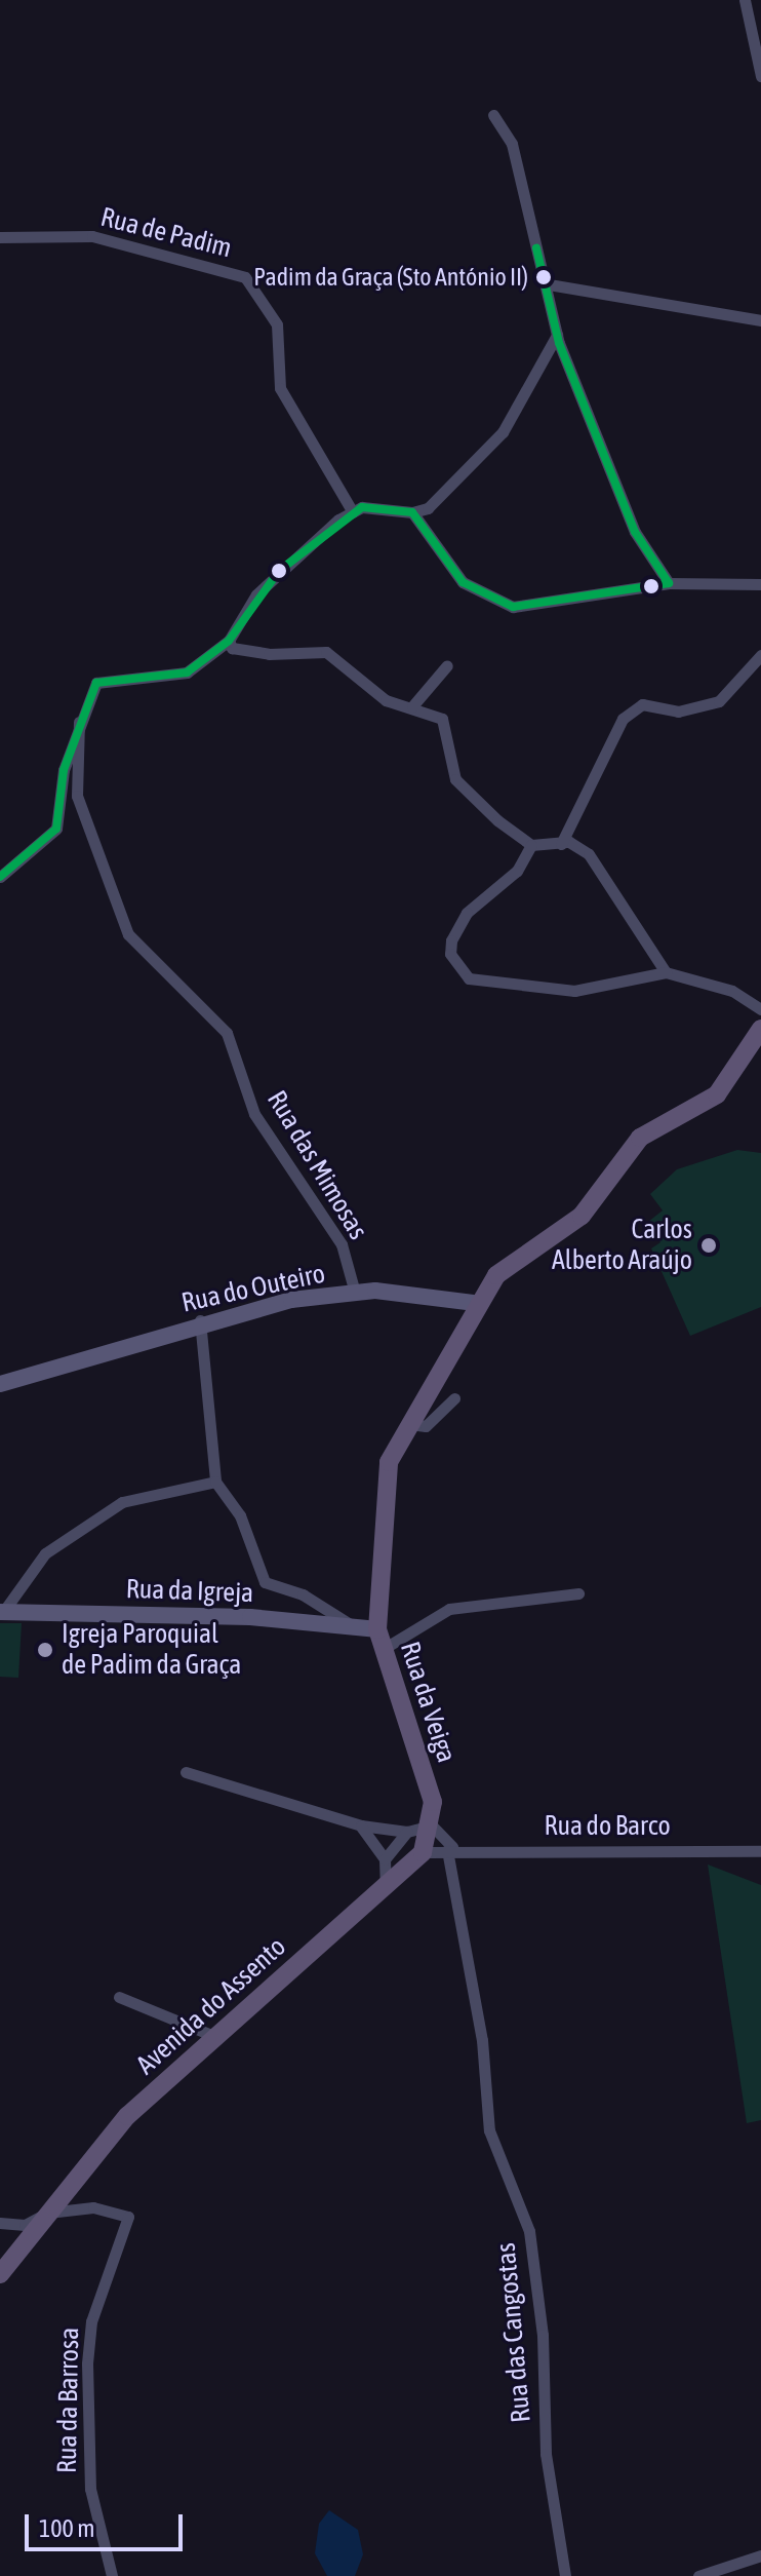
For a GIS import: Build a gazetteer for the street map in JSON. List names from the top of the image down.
{
  "streets": {
    "main road": ["Rua da Veiga", "Avenida do Assento"],
    "street": [
      "Rua de Padim",
      "Rua das Mimosas",
      "Rua do Outeiro",
      "Rua da Igreja",
      "Rua do Barco",
      "Rua das Cangostas",
      "Rua da Barrosa"
    ]
  },
  "crossings": [
    ["Rua das Mimosas", "Rua do Outeiro"],
    ["Rua do Outeiro", "Rua da Veiga"],
    ["Rua da Igreja", "Rua da Veiga"],
    ["Rua da Veiga", "Rua do Barco"],
    ["Rua da Veiga", "Avenida do Assento"],
    ["Rua do Barco", "Avenida do Assento"],
    ["Rua do Barco", "Rua das Cangostas"],
    ["Avenida do Assento", "Rua da Barrosa"]
  ],
  "places": ["Padim da Graça (Sto António II)", "Carlos Alberto Araújo", "Igreja Paroquial de Padim da Graça"],
  "scale_bar": "100 m"
}
